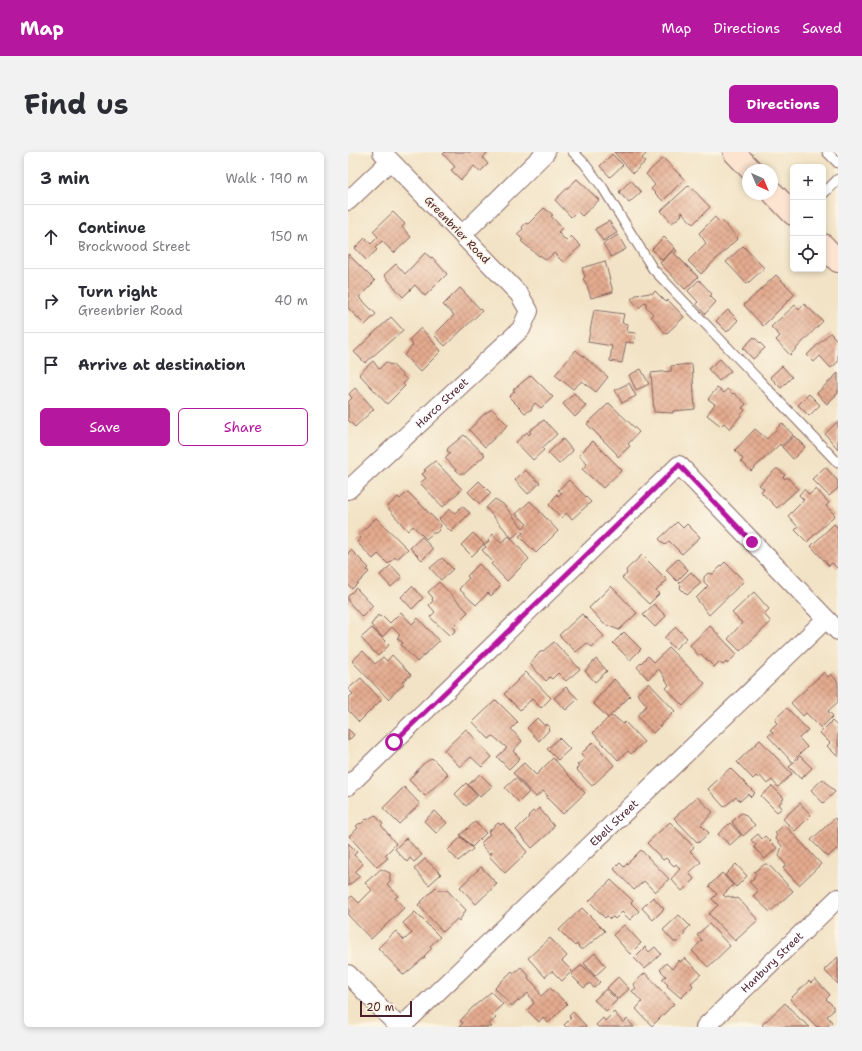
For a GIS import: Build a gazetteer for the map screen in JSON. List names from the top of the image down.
{
  "streets": {
    "street": [
      "Greenbrier Road",
      "Harco Street",
      "Ebell Street",
      "Hanbury Street"
    ]
  },
  "crossings": [
    ["Greenbrier Road", "Harco Street"]
  ],
  "scale_bar": "20 m",
  "north": "bottom right",
  "page": {
    "header": "Map",
    "nav": ["Map", "Directions", "Saved"],
    "title": "Find us",
    "buttons": [
      "Directions",
      ["Save", "Share"]
    ],
    "heading": ["3 min", "Walk · 190 m"],
    "map_buttons": ["+", "−"],
    "list": [
      ["Continue", "Brockwood Street", "150 m"],
      ["Turn right", "Greenbrier Road", "40 m"],
      "Arrive at destination"
    ],
    "scale": "20 m"
  }
}
